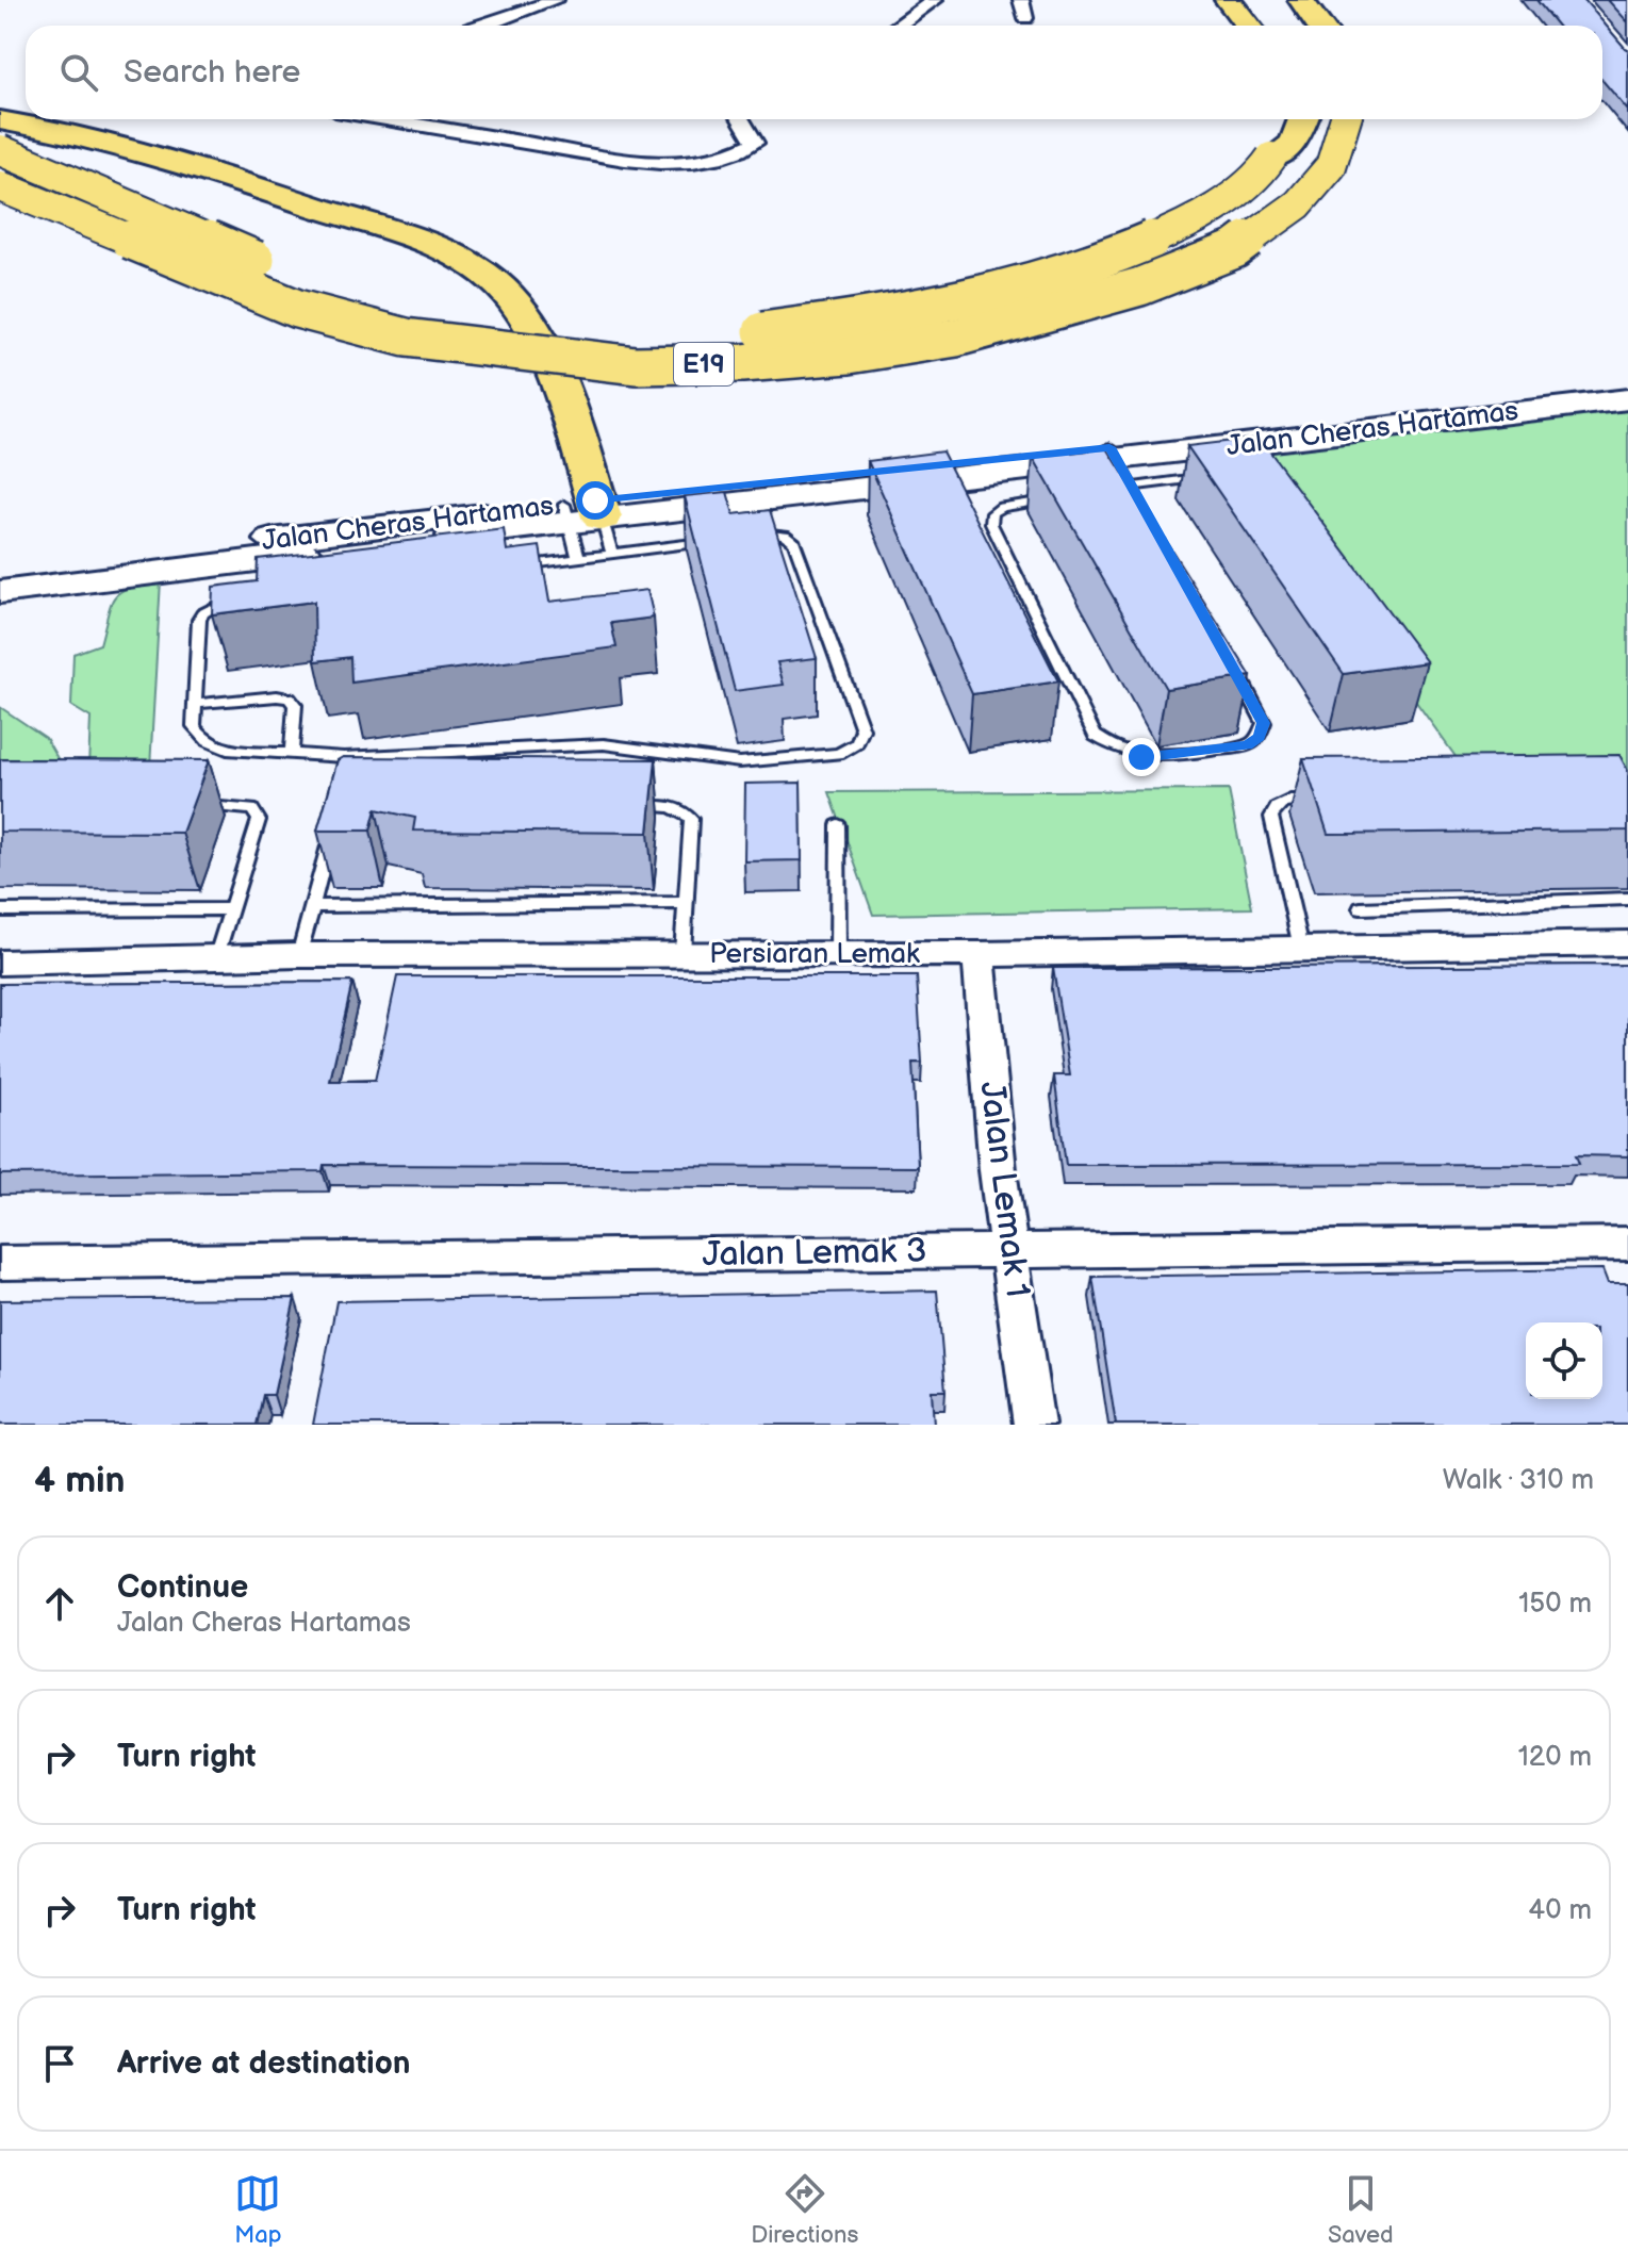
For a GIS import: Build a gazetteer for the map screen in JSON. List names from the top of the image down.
{
  "streets": {
    "highway": ["E19"],
    "street": [
      "Jalan Cheras Hartamas",
      "Persiaran Lemak",
      "Jalan Lemak 1",
      "Jalan Lemak 3"
    ]
  },
  "crossings": [
    ["Persiaran Lemak", "Jalan Lemak 1"],
    ["Jalan Lemak 1", "Jalan Lemak 3"]
  ],
  "page": {
    "search": "Search here",
    "heading": ["4 min", "Walk · 310 m"],
    "list": [
      ["Continue", "Jalan Cheras Hartamas", "150 m"],
      ["Turn right", "120 m"],
      ["Turn right", "40 m"],
      "Arrive at destination"
    ],
    "nav": ["Map", "Directions", "Saved"]
  }
}
